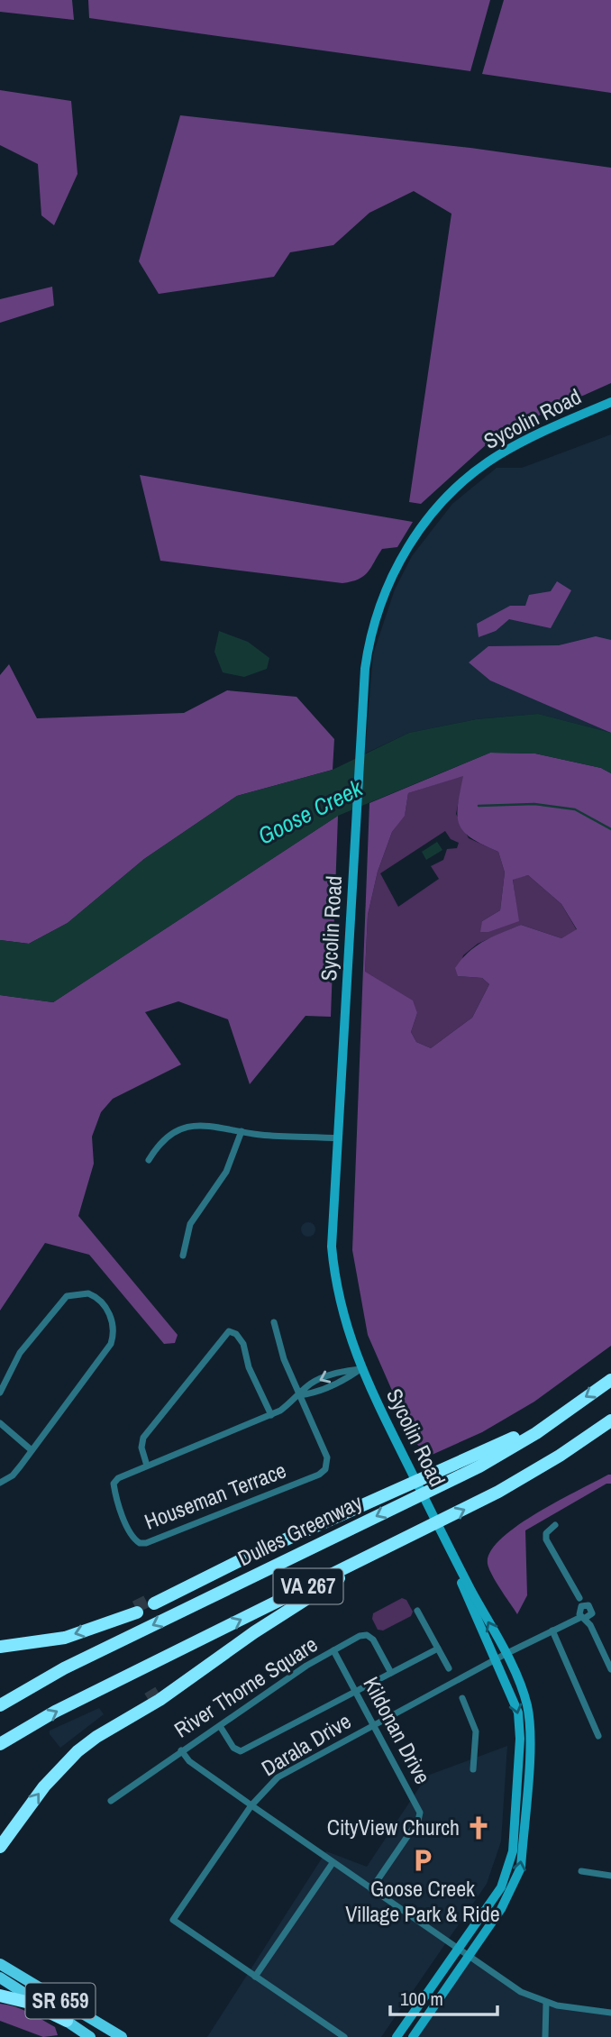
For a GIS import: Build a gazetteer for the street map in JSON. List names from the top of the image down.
{
  "streets": {
    "highway": ["Dulles Greenway", "VA 267"],
    "main road": ["Sycolin Road", "SR 659"],
    "street": [
      "Houseman Terrace",
      "River Thorne Square",
      "Kildonan Drive",
      "Darala Drive"
    ]
  },
  "crossings": [
    ["Sycolin Road", "Houseman Terrace"],
    ["Sycolin Road", "Darala Drive"],
    ["River Thorne Square", "Kildonan Drive"],
    ["Kildonan Drive", "Darala Drive"]
  ],
  "water": ["Goose Creek"],
  "places": {
    "church": ["CityView Church"],
    "parking": ["Goose Creek Village Park & Ride"]
  },
  "scale_bar": "100 m"
}
